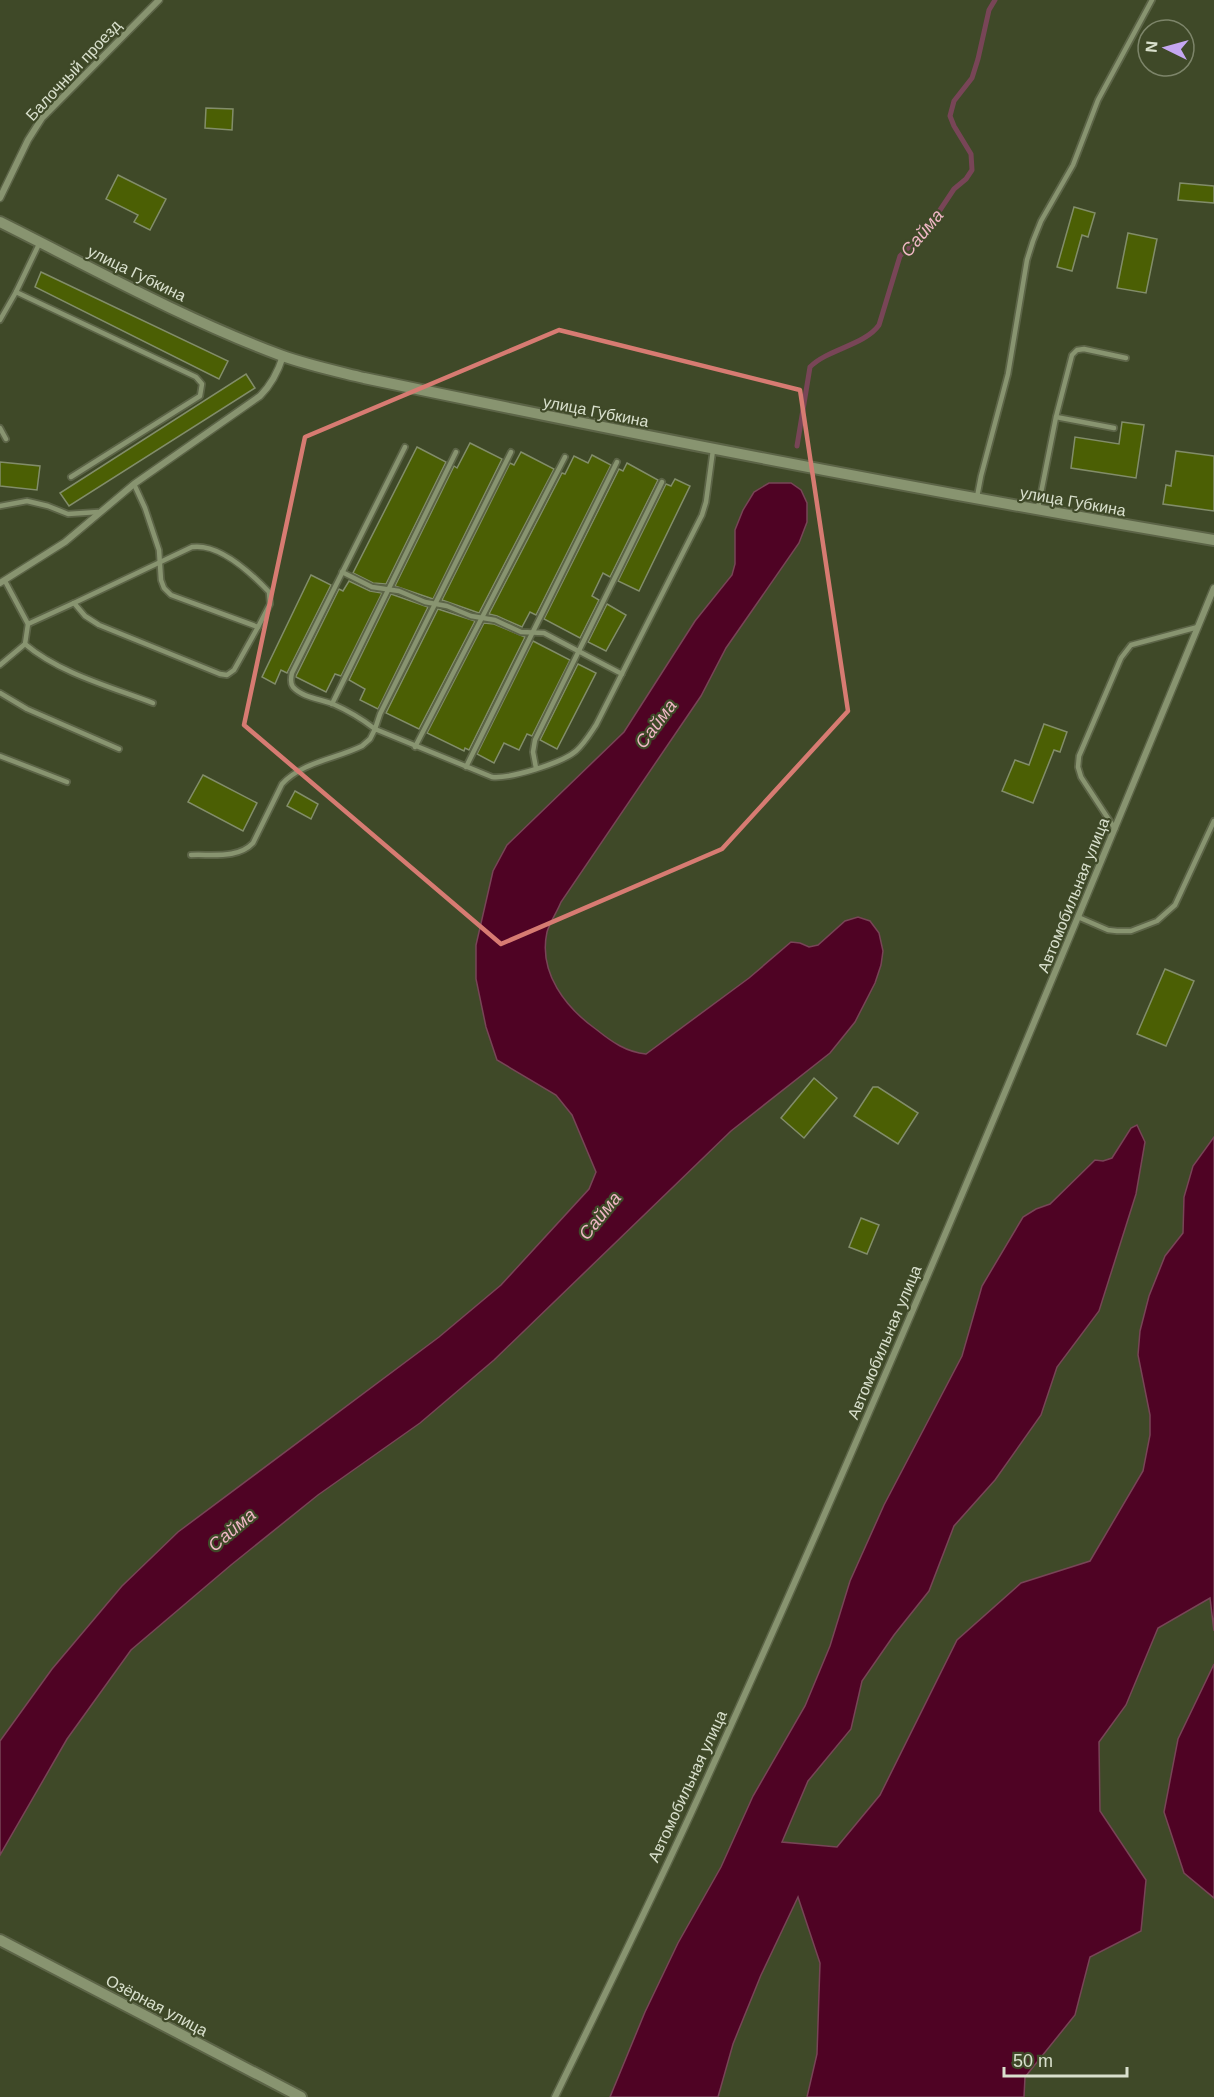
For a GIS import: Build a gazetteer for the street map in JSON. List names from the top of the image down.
{
  "streets": {
    "street": [
      "Балочный проезд",
      "улица Губкина",
      "Автомобильная улица",
      "Озёрная улица"
    ]
  },
  "water": ["Сайма"],
  "scale_bar": "50 m",
  "north": "left"
}
